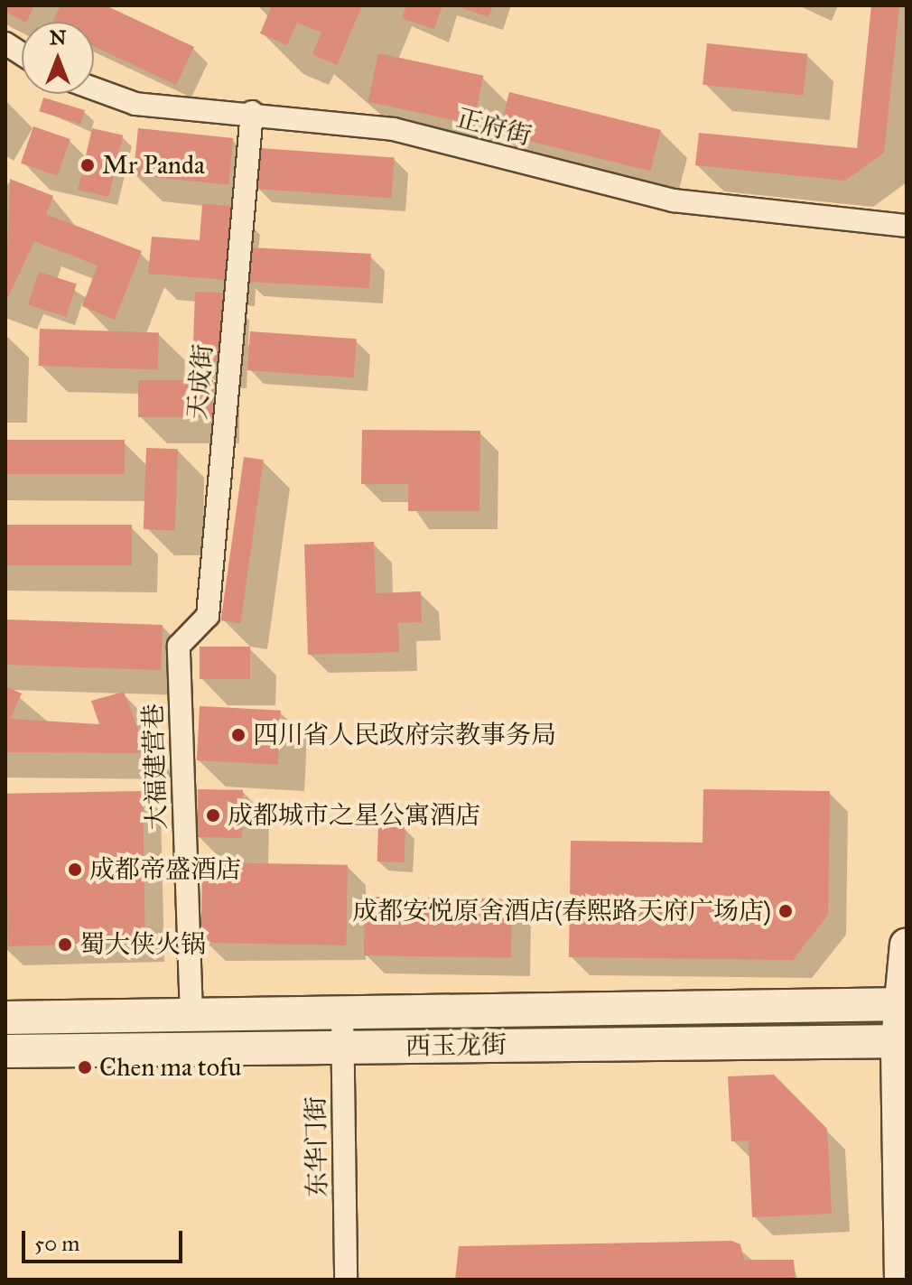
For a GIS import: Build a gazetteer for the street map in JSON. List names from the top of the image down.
{
  "streets": {
    "main road": ["西玉龙街"],
    "street": [
      "正府街",
      "天成街",
      "大福建营巷",
      "东华门街"
    ]
  },
  "crossings": [
    ["正府街", "天成街"],
    ["天成街", "大福建营巷"],
    ["大福建营巷", "西玉龙街"],
    ["西玉龙街", "东华门街"]
  ],
  "places": [
    "Mr Panda",
    "四川省人民政府宗教事务局",
    "成都城市之星公寓酒店",
    "成都帝盛酒店",
    "成都安悦原舍酒店(春熙路天府广场店)",
    "蜀大侠火锅",
    "Chen ma tofu"
  ],
  "scale_bar": "50 m",
  "north": "top"
}
